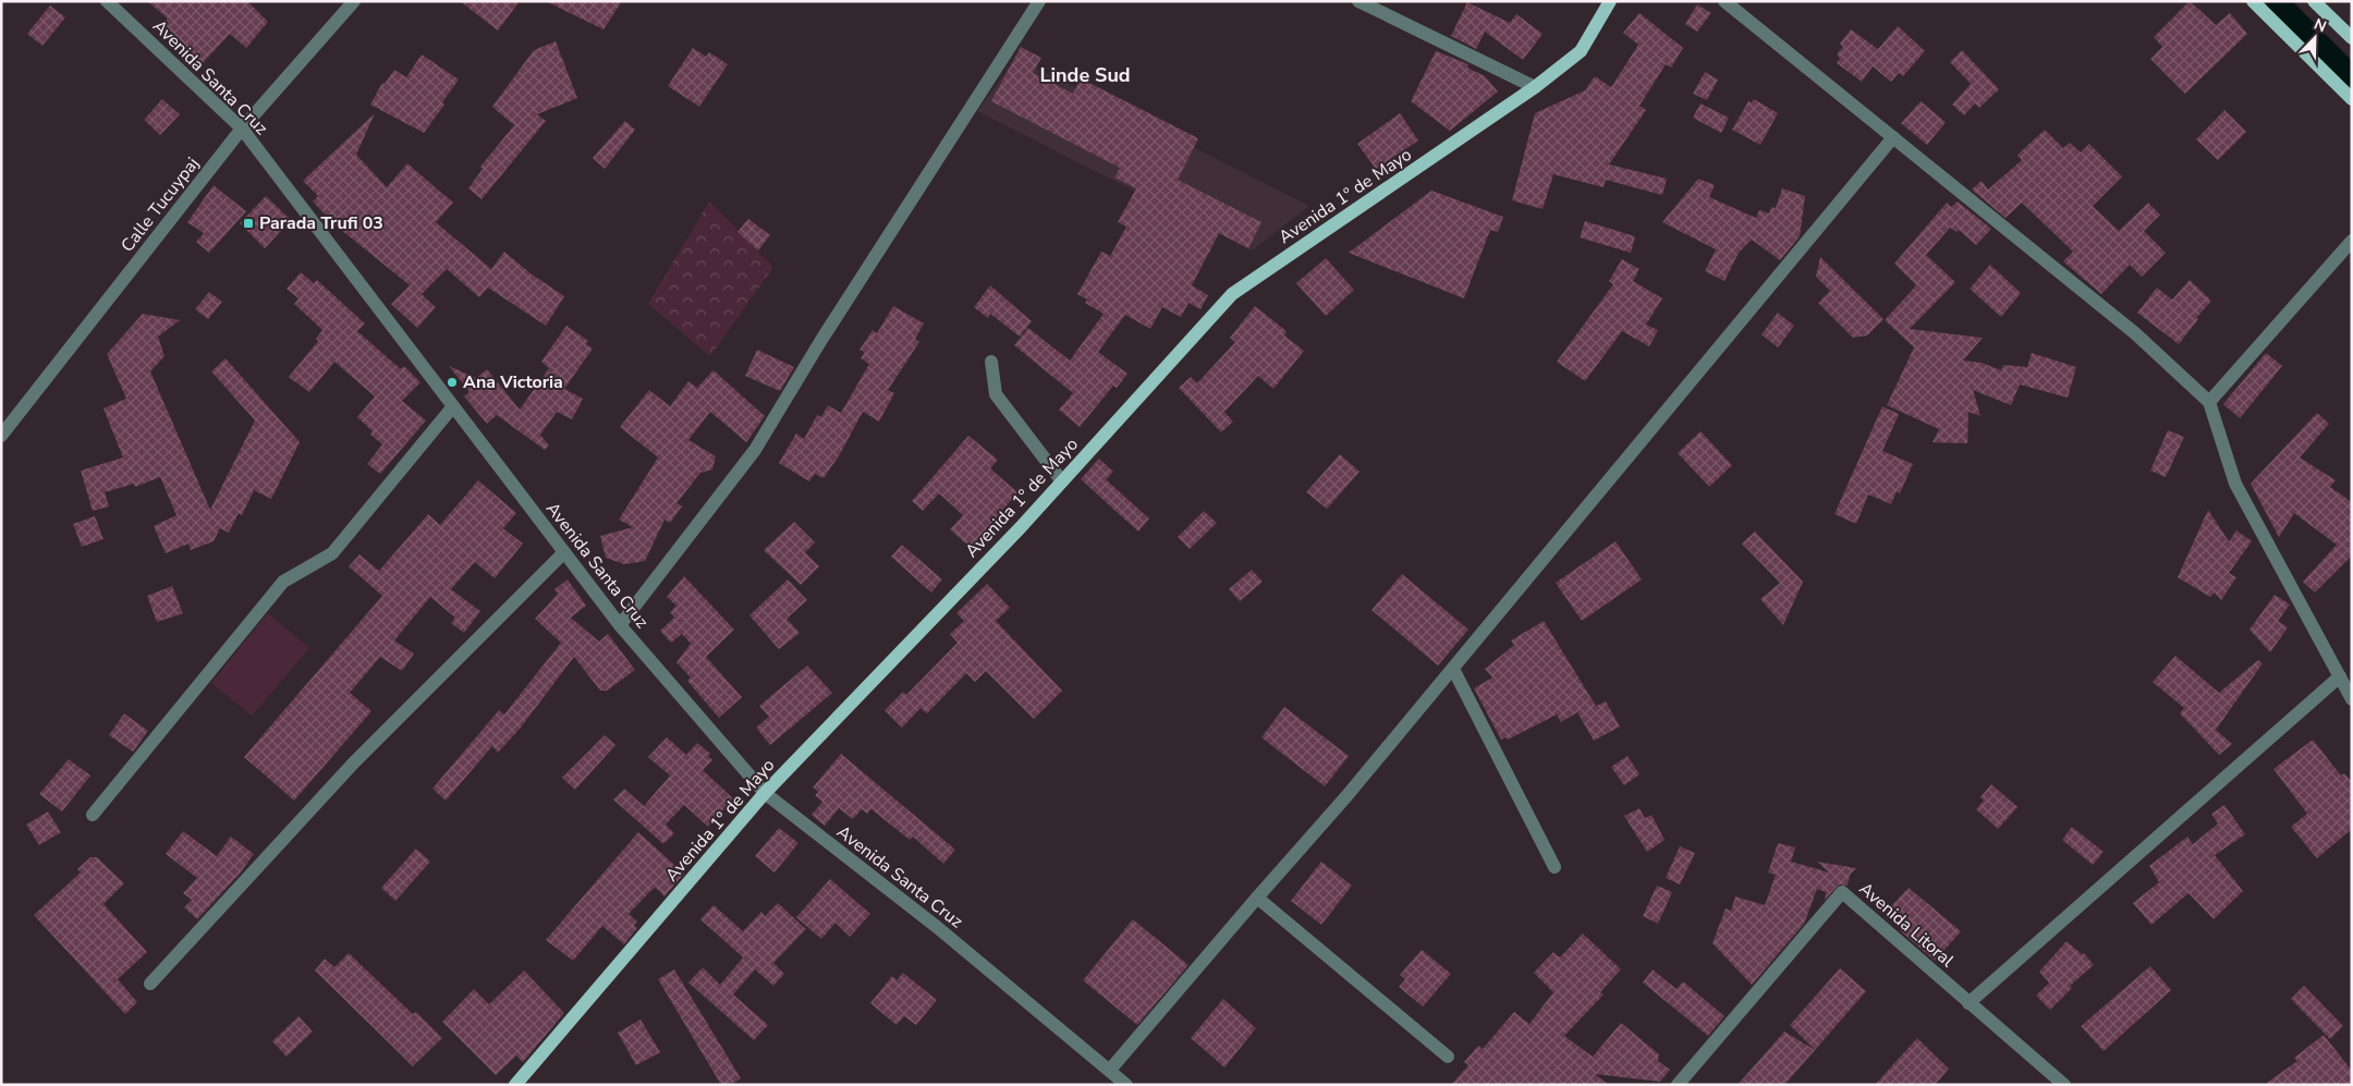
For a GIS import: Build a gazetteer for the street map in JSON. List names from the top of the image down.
{
  "streets": {
    "main road": ["Avenida 1º de Mayo"],
    "street": ["Avenida Santa Cruz", "Calle Tucuypaj", "Avenida Litoral"]
  },
  "crossings": [
    ["Avenida Santa Cruz", "Avenida 1º de Mayo"],
    ["Avenida Santa Cruz", "Calle Tucuypaj"]
  ],
  "districts": ["Linde Sud"],
  "places": {
    "transit": ["Parada Trufi 03"],
    "other": ["Ana Victoria"]
  },
  "north": "top right"
}
